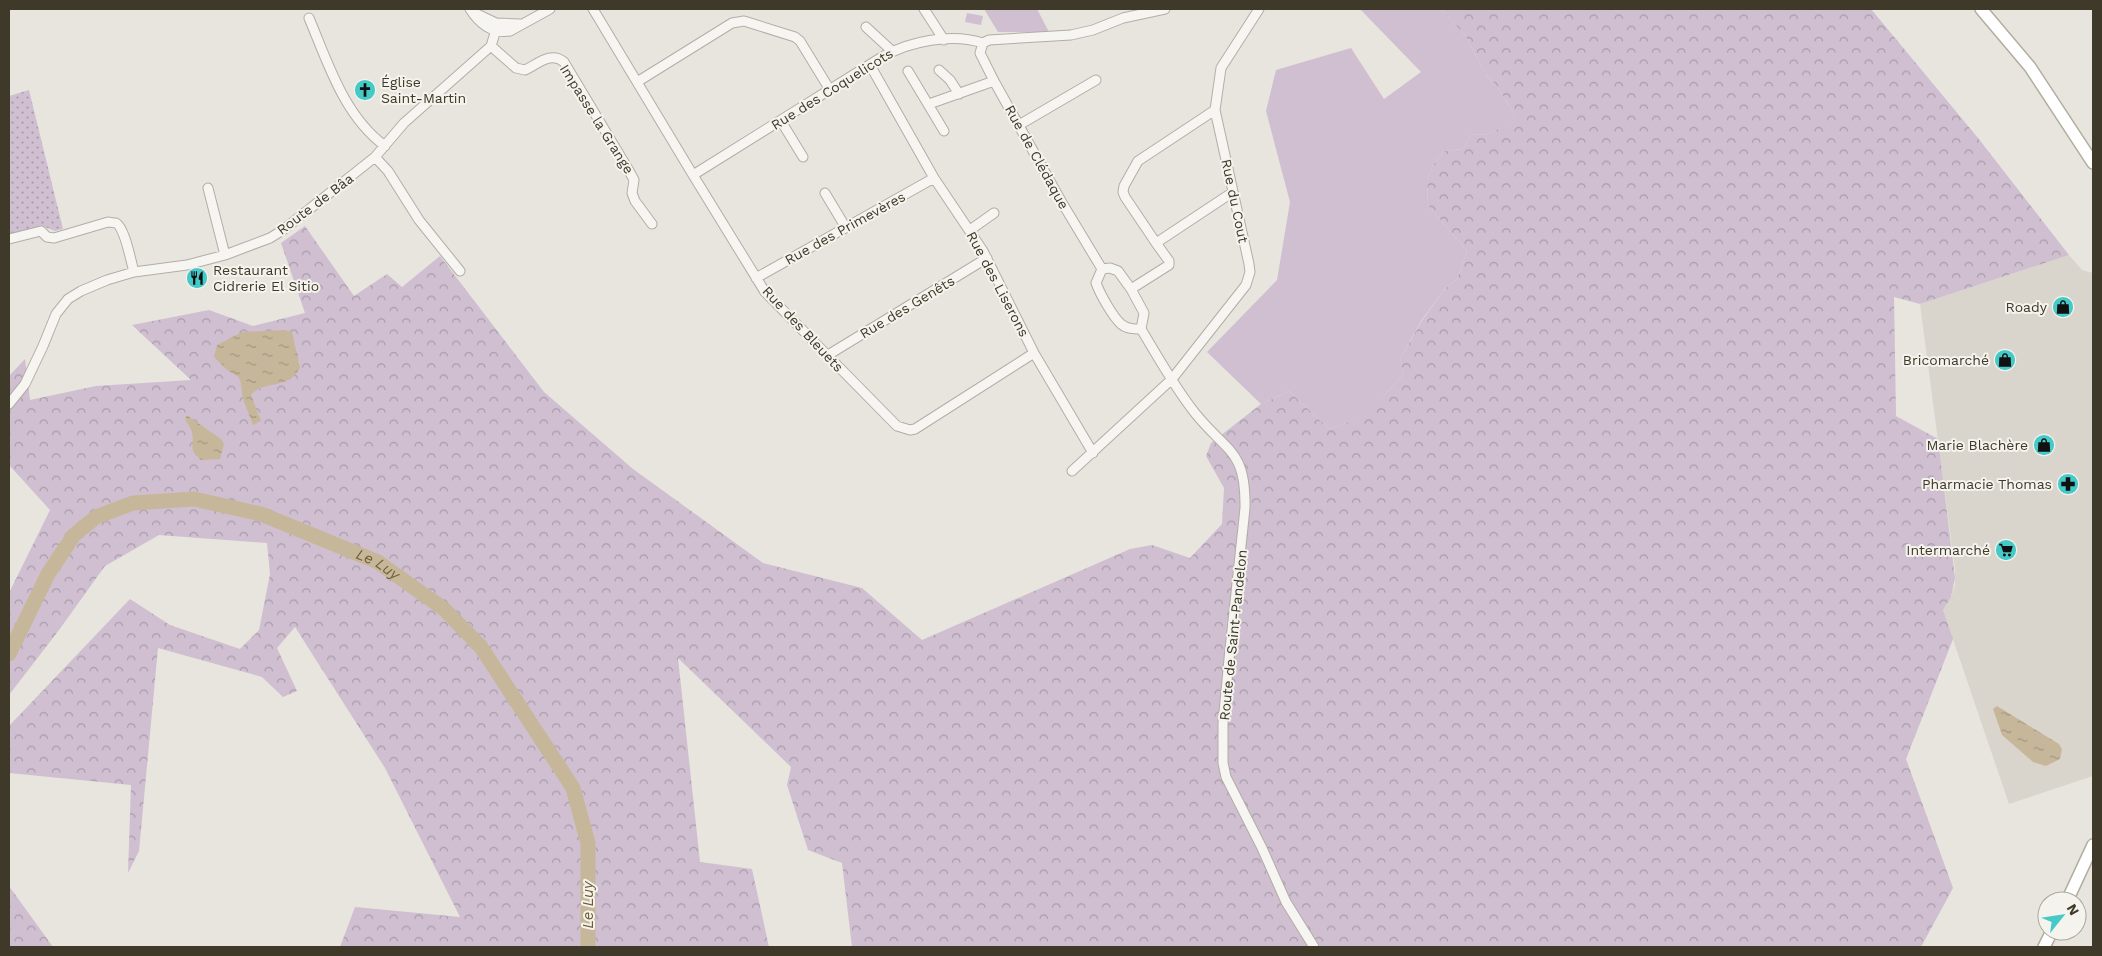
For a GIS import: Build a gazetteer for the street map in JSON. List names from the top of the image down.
{
  "streets": {
    "street": [
      "Rue des Coquelicots",
      "Impasse la Grange",
      "Rue de Clédaque",
      "Rue du Cout",
      "Route de Bâa",
      "Rue des Primevères",
      "Rue des Liserons",
      "Rue des Genêts",
      "Rue des Bleuets",
      "Route de Saint-Pandelon"
    ]
  },
  "crossings": [
    ["Rue des Coquelicots", "Rue de Clédaque"],
    ["Rue des Coquelicots", "Rue des Liserons"],
    ["Rue des Coquelicots", "Rue des Bleuets"],
    ["Impasse la Grange", "Route de Bâa"],
    ["Rue du Cout", "Rue des Liserons"],
    ["Rue du Cout", "Route de Saint-Pandelon"],
    ["Rue des Primevères", "Rue des Liserons"],
    ["Rue des Primevères", "Rue des Bleuets"],
    ["Rue des Liserons", "Rue des Genêts"],
    ["Rue des Liserons", "Rue des Bleuets"],
    ["Rue des Genêts", "Rue des Bleuets"]
  ],
  "water": ["Le Luy"],
  "places": {
    "church": ["Église Saint-Martin"],
    "restaurant": ["Restaurant Cidrerie El Sitio"],
    "shop": ["Roady", "Bricomarché", "Marie Blachère"],
    "pharmacy": ["Pharmacie Thomas"],
    "supermarket": ["Intermarché"]
  },
  "north": "top right"
}
